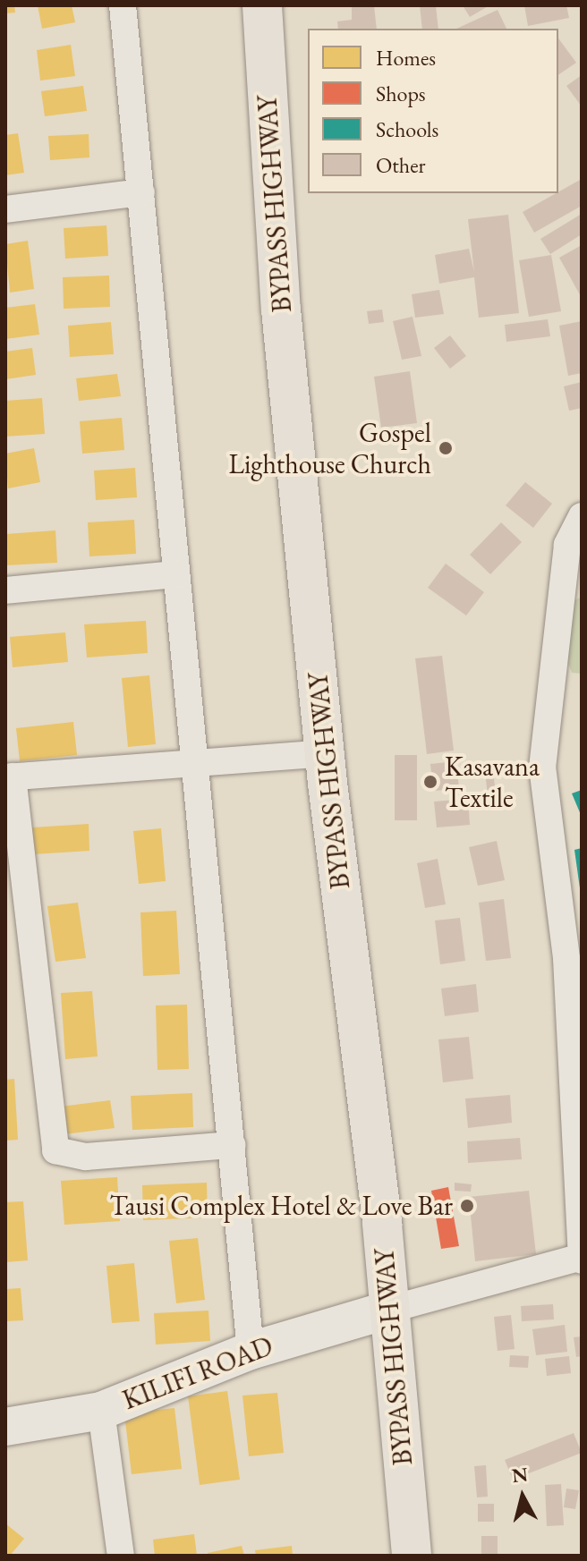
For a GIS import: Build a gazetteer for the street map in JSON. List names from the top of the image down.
{
  "streets": {
    "main road": ["BYPASS HIGHWAY"],
    "street": ["KILIFI ROAD"]
  },
  "crossings": [
    ["BYPASS HIGHWAY", "KILIFI ROAD"]
  ],
  "places": ["Gospel Lighthouse Church", "Kasavana Textile", "Tausi Complex Hotel & Love Bar"],
  "legend": [
    "Homes",
    "Shops",
    "Schools",
    "Other"
  ],
  "north": "top"
}
